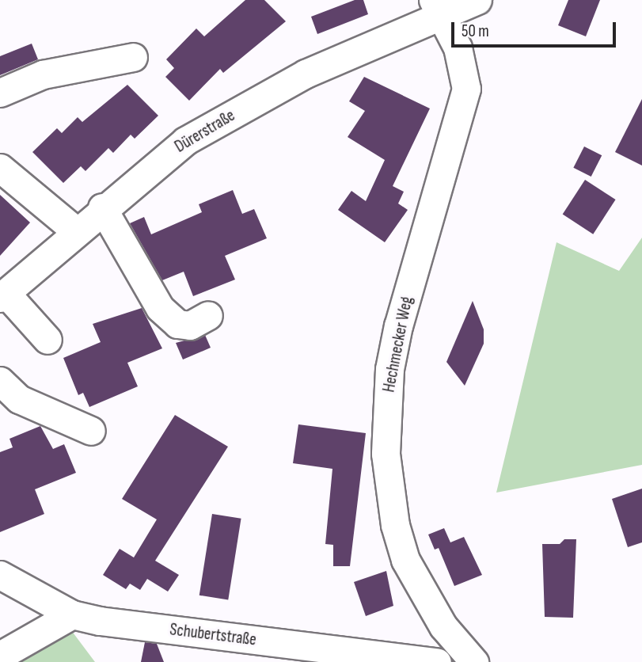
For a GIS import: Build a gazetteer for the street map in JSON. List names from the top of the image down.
{
  "streets": {
    "street": ["Dürerstraße", "Hechmecker Weg", "Schubertstraße"]
  },
  "crossings": [
    ["Dürerstraße", "Hechmecker Weg"]
  ],
  "scale_bar": "50 m"
}
